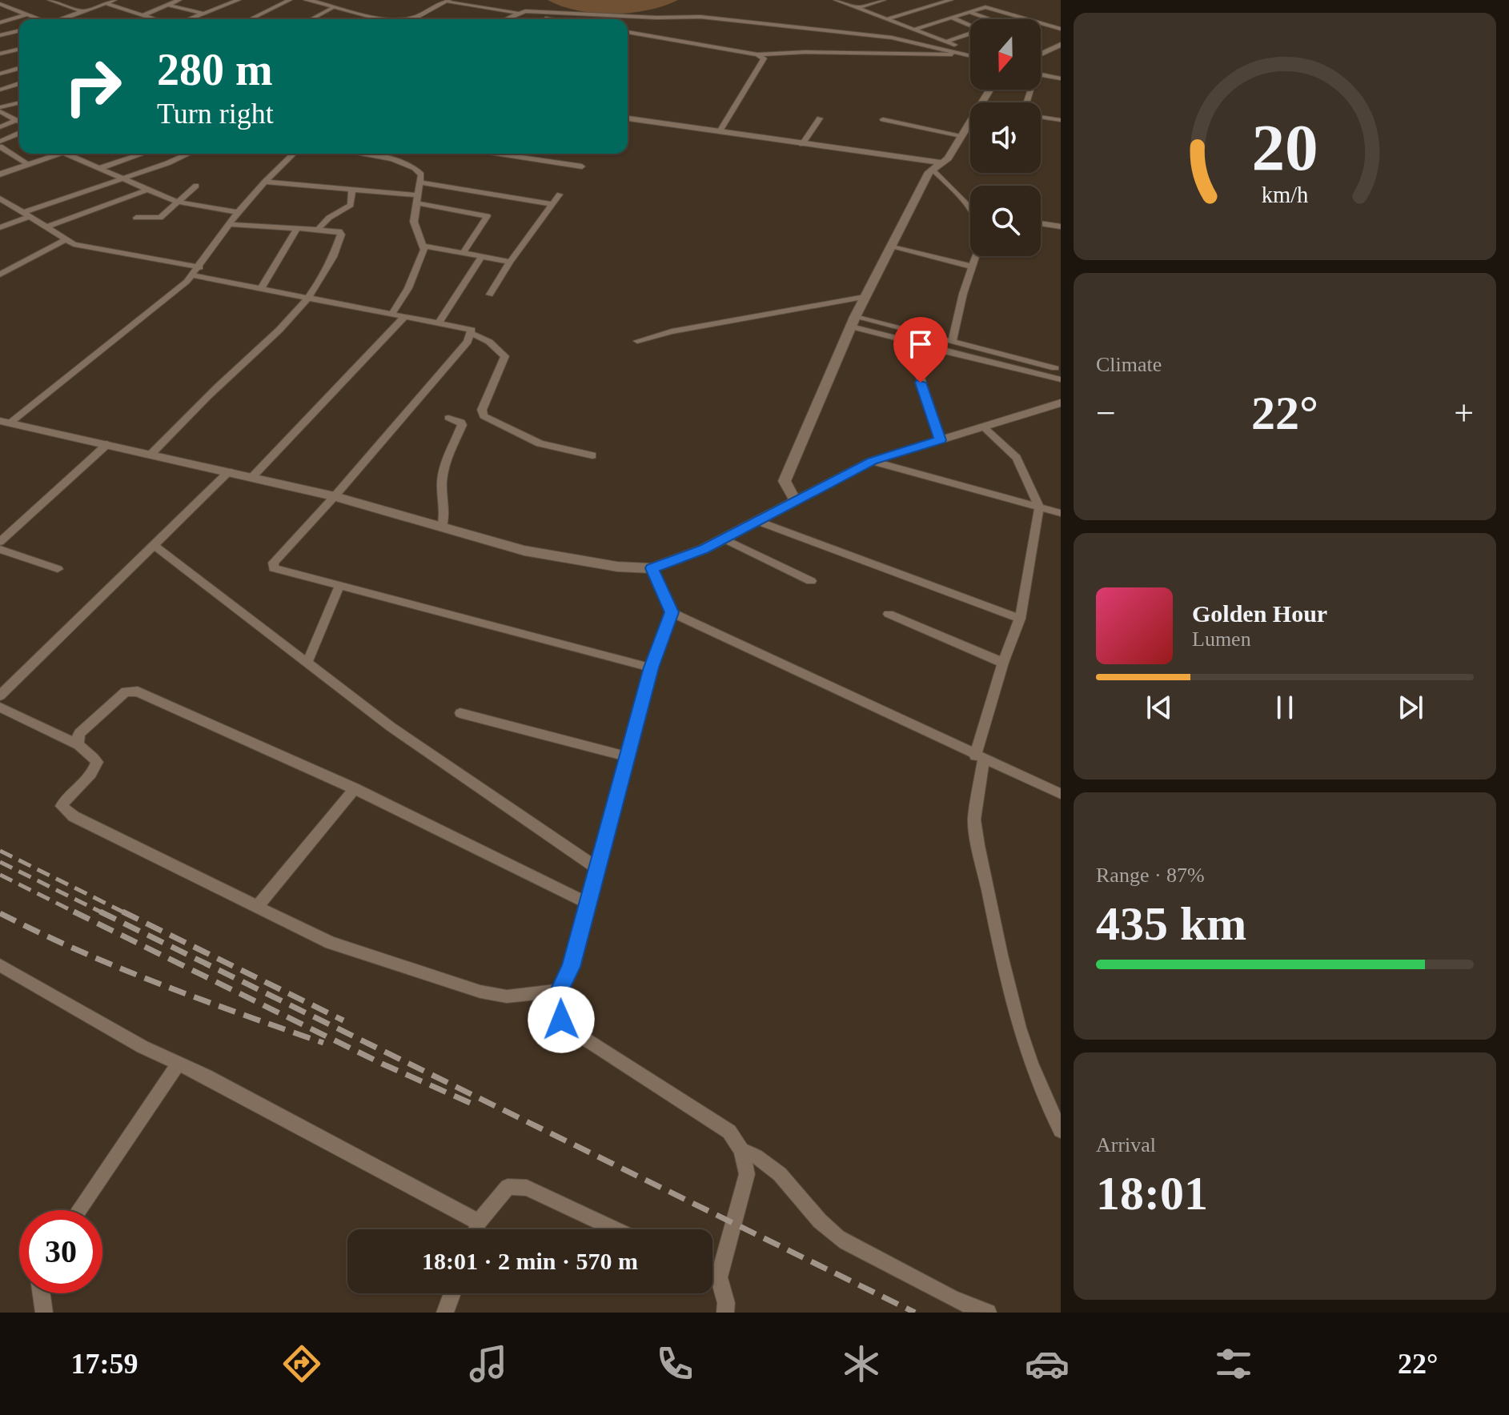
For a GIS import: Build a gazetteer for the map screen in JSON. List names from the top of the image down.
{
  "north": "bottom",
  "page": {
    "turn": ["280 m", "Turn right"],
    "tile": [
      "Climate",
      ["Range · 87%", "435 km"],
      ["Arrival", "18:01"]
    ],
    "heat": ["−", "22°", "+"],
    "song": ["Golden Hour", "Lumen"],
    "limit": "30",
    "trip": "18:01 · 2 min · 570 m",
    "tabs": ["17:59", "22°"],
    "gauge": ["20", "km/h"]
  }
}
